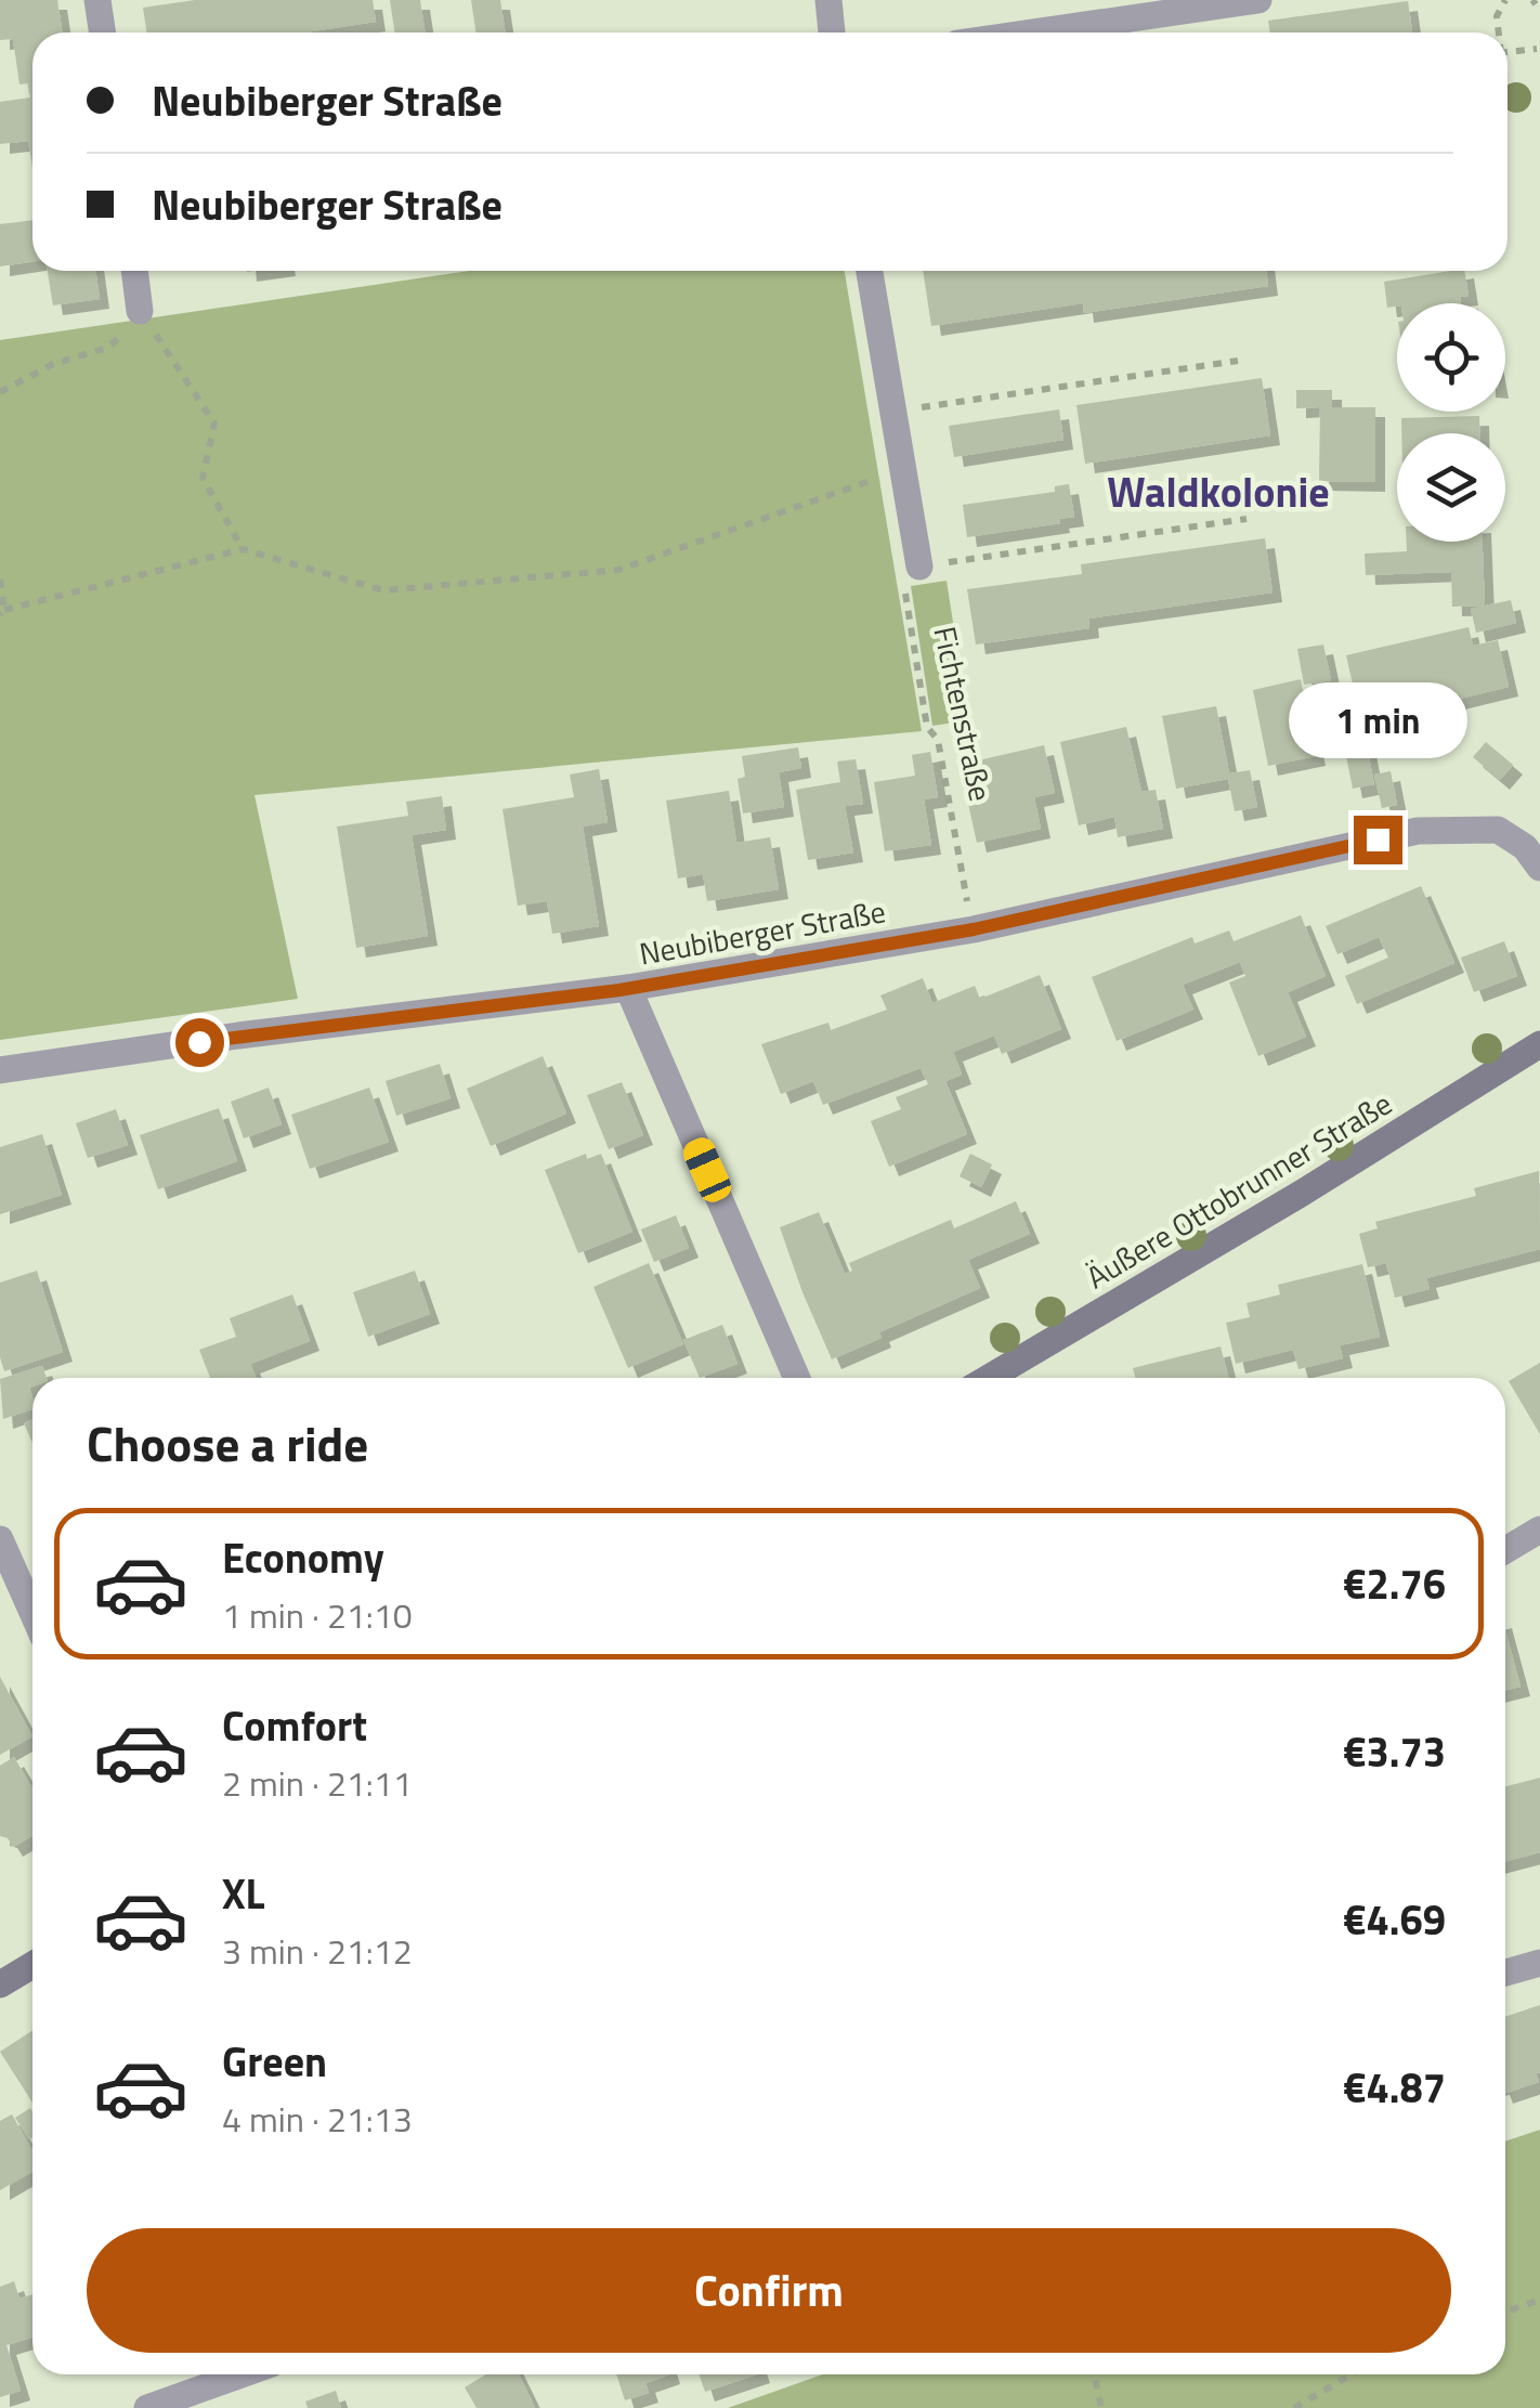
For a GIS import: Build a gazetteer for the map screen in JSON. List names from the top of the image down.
{
  "streets": {
    "main road": ["Äußere Ottobrunner Straße"],
    "street": ["Neubiberger Straße"],
    "path": ["Fichtenstraße"]
  },
  "crossings": [
    ["Fichtenstraße", "Neubiberger Straße"]
  ],
  "districts": ["Waldkolonie"],
  "page": {
    "banner": ["Neubiberger Straße", "Neubiberger Straße"],
    "bubble": "1 min",
    "heading": "Choose a ride",
    "list": [
      {
        "name": "Economy",
        "note": "1 min · 21:10",
        "value": "€2.76"
      },
      {
        "name": "Comfort",
        "note": "2 min · 21:11",
        "value": "€3.73"
      },
      {
        "name": "XL",
        "note": "3 min · 21:12",
        "value": "€4.69"
      },
      {
        "name": "Green",
        "note": "4 min · 21:13",
        "value": "€4.87"
      }
    ],
    "buttons": "Confirm"
  }
}
